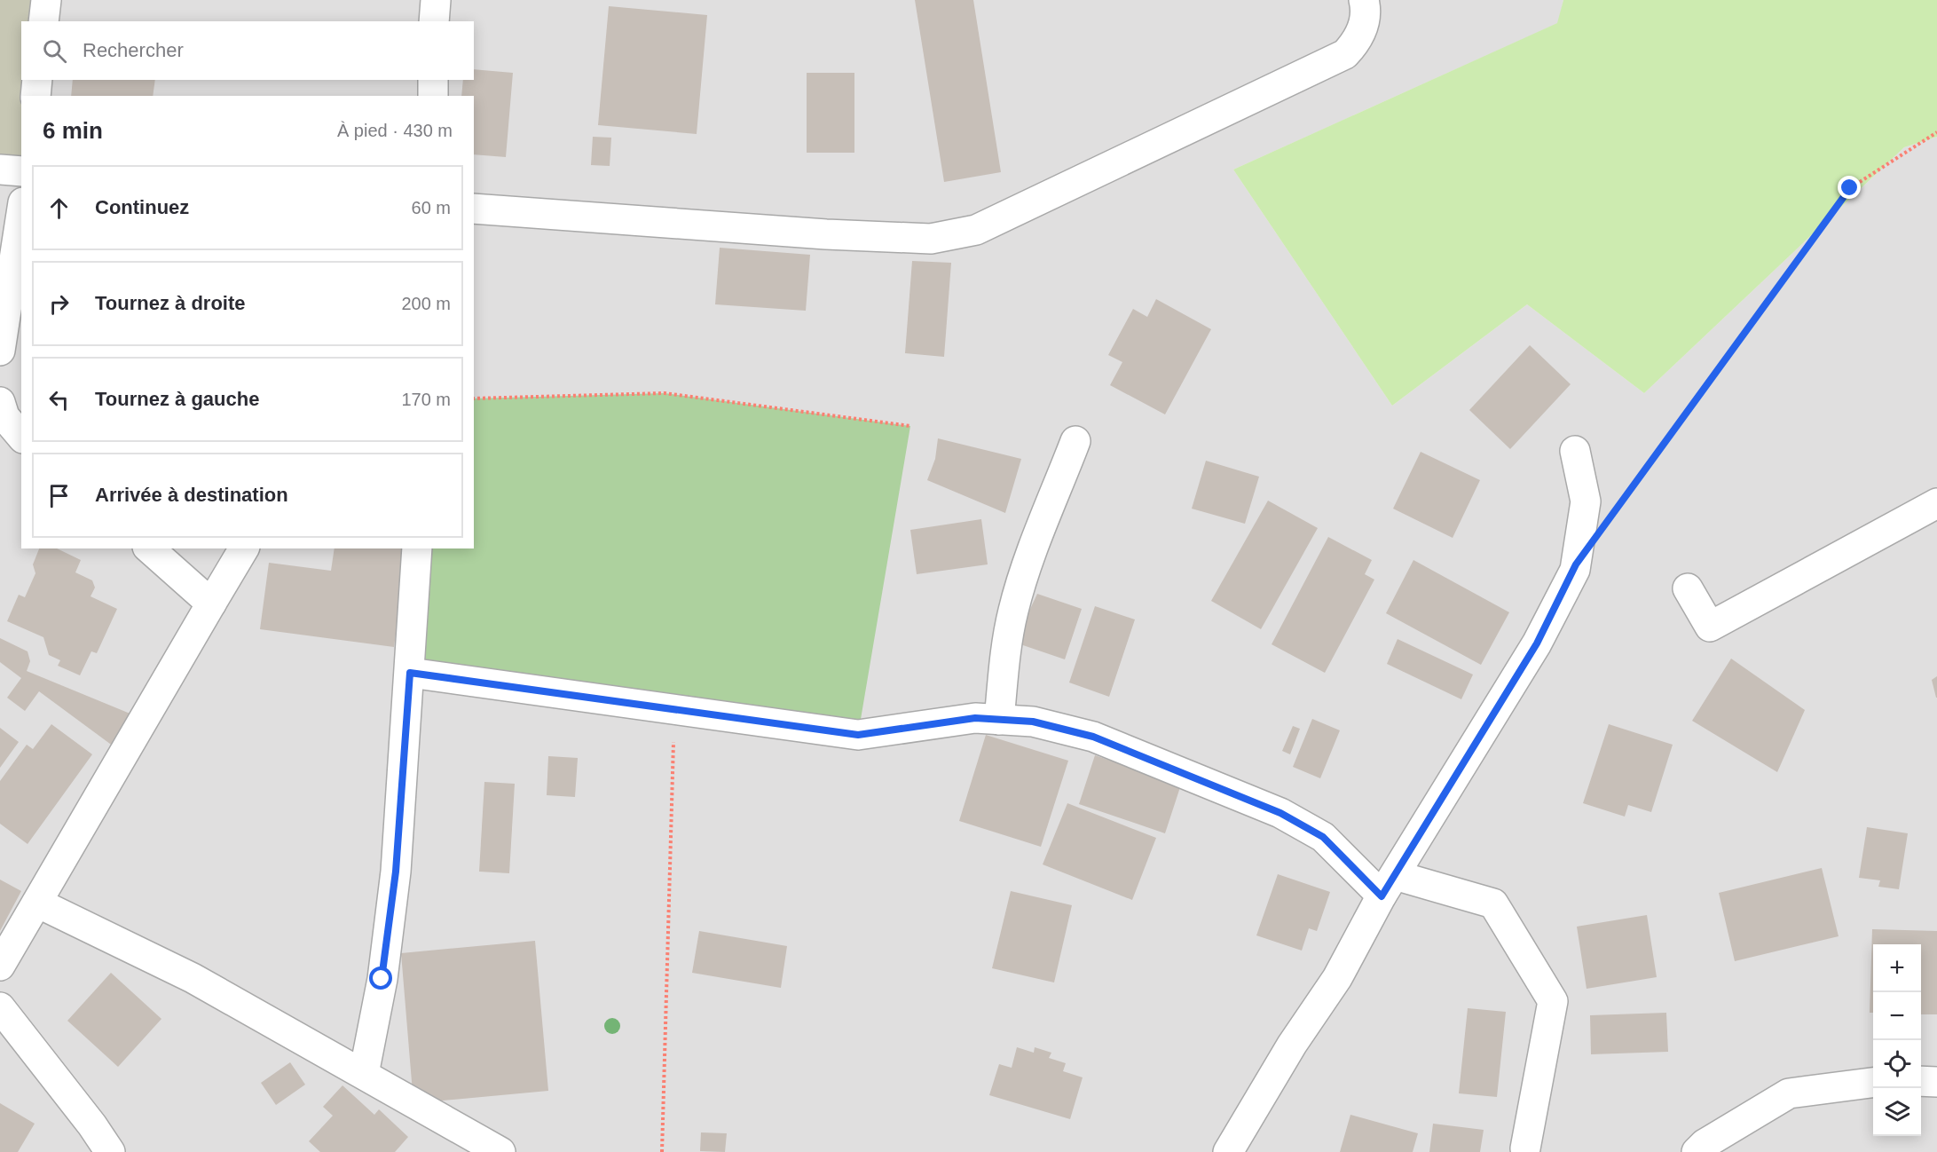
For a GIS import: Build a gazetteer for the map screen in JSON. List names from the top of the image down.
{
  "page": {
    "search": "Rechercher",
    "heading": ["6 min", "À pied · 430 m"],
    "list": [
      ["Continuez", "60 m"],
      ["Tournez à droite", "200 m"],
      ["Tournez à gauche", "170 m"],
      "Arrivée à destination"
    ],
    "map_buttons": ["+", "−"]
  }
}
